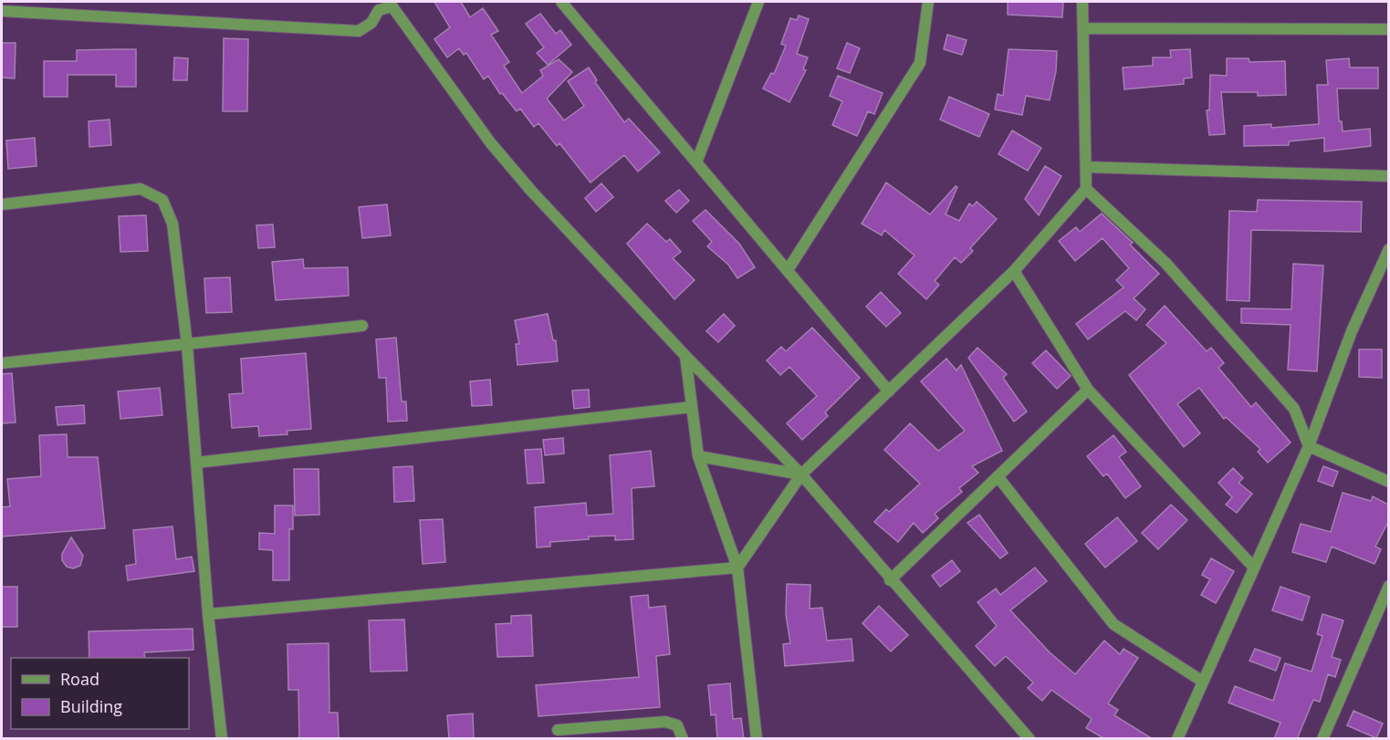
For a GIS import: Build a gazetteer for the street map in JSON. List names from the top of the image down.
{
  "legend": ["Road", "Building"]
}
